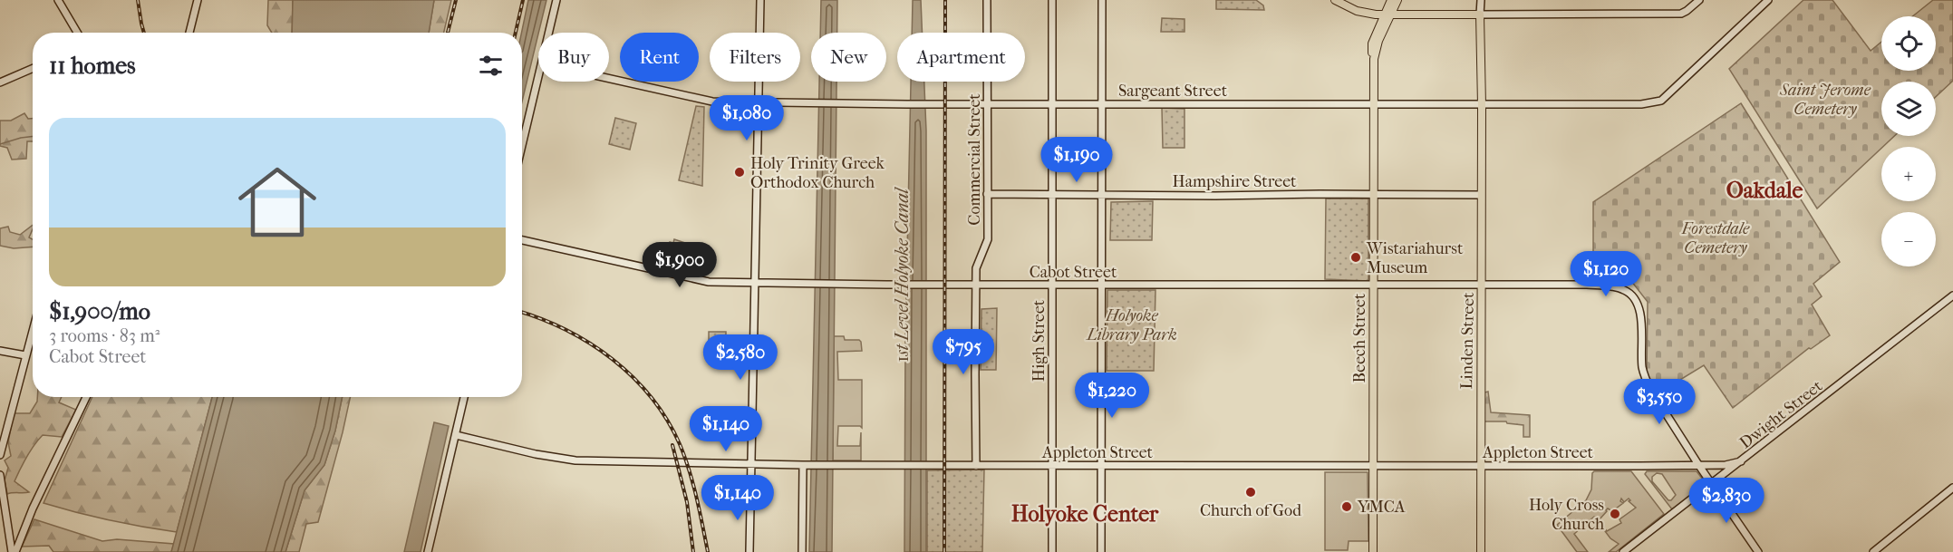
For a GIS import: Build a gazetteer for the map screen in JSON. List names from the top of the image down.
{
  "streets": {
    "main road": ["Beech Street", "Linden Street"],
    "street": [
      "Sargeant Street",
      "Commercial Street",
      "Hampshire Street",
      "Cabot Street",
      "High Street",
      "Dwight Street",
      "Appleton Street"
    ]
  },
  "crossings": [
    ["Sargeant Street", "Commercial Street"],
    ["Sargeant Street", "Beech Street"],
    ["Sargeant Street", "High Street"],
    ["Sargeant Street", "Linden Street"],
    ["Commercial Street", "Hampshire Street"],
    ["Commercial Street", "Cabot Street"],
    ["Commercial Street", "Appleton Street"],
    ["Hampshire Street", "Beech Street"],
    ["Hampshire Street", "High Street"],
    ["Hampshire Street", "Linden Street"],
    ["Cabot Street", "Beech Street"],
    ["Cabot Street", "High Street"],
    ["Cabot Street", "Linden Street"],
    ["Cabot Street", "Appleton Street"],
    ["Beech Street", "Appleton Street"],
    ["High Street", "Appleton Street"],
    ["Linden Street", "Appleton Street"],
    ["Dwight Street", "Appleton Street"]
  ],
  "districts": ["Oakdale", "Holyoke Center"],
  "water": ["1st Level Holyoke Canal"],
  "parks": ["Saint Jerome Cemetery", "Forestdale Cemetery", "Holyoke Library Park"],
  "places": [
    "Holy Trinity Greek Orthodox Church",
    "Wistariahurst Museum",
    "Church of God",
    "YMCA",
    "Holy Cross Church"
  ],
  "page": {
    "map_buttons": ["+", "−"],
    "chip": [
      "Buy",
      "Rent",
      "Filters",
      "New",
      "Apartment"
    ],
    "heading": "11 homes",
    "price": [
      "$1,080",
      "$1,190",
      "$1,900",
      "$1,120",
      "$795",
      "$2,580",
      "$1,220",
      "$3,550",
      "$1,140",
      "$1,140",
      "$2,830"
    ],
    "list": [
      {
        "name": "$1,900/mo",
        "note": "3 rooms · 83 m² · Cabot Street"
      }
    ]
  }
}
